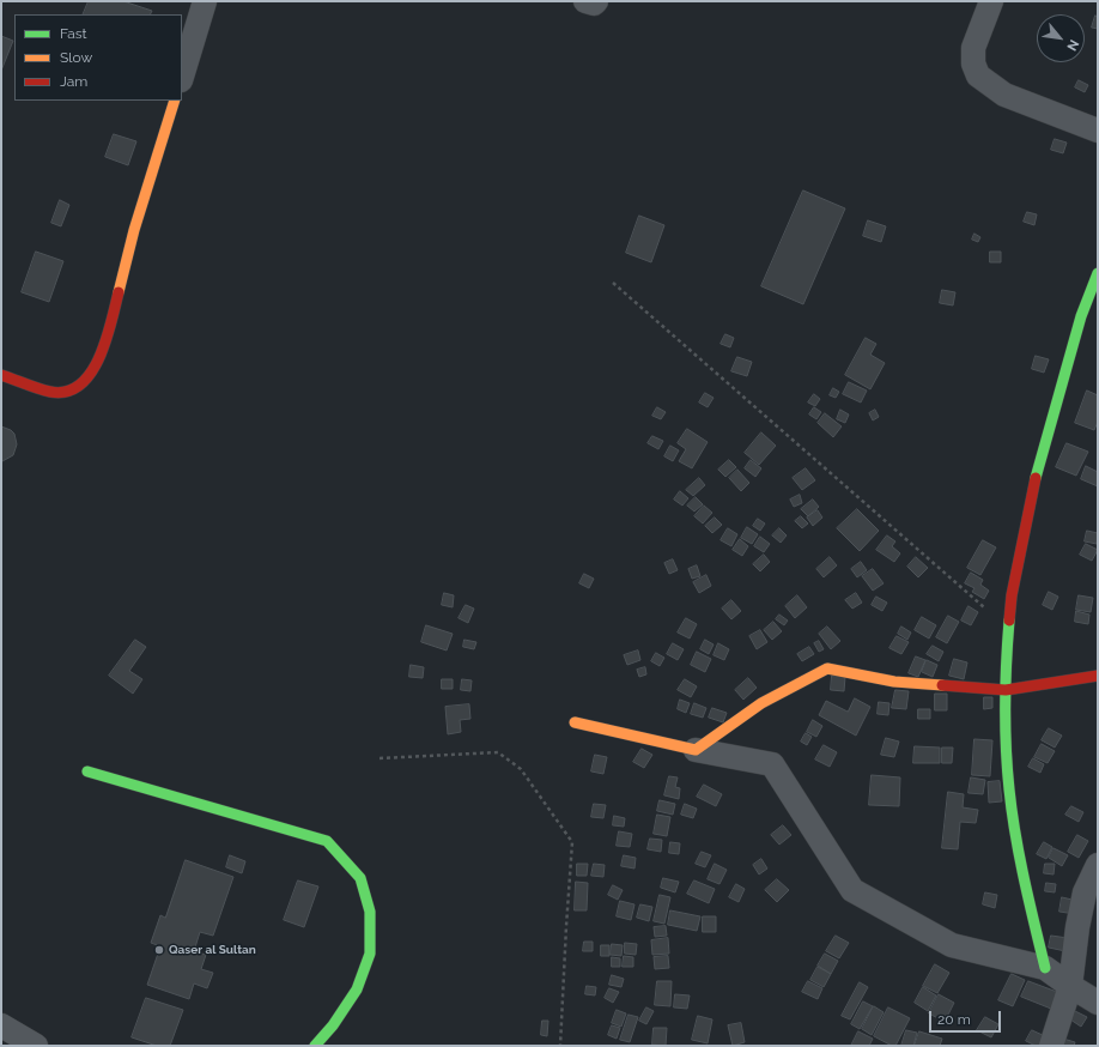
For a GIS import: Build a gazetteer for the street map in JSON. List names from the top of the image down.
{
  "places": ["Qaser al Sultan"],
  "legend": ["Fast", "Slow", "Jam"],
  "scale_bar": "20 m",
  "north": "bottom right"
}
